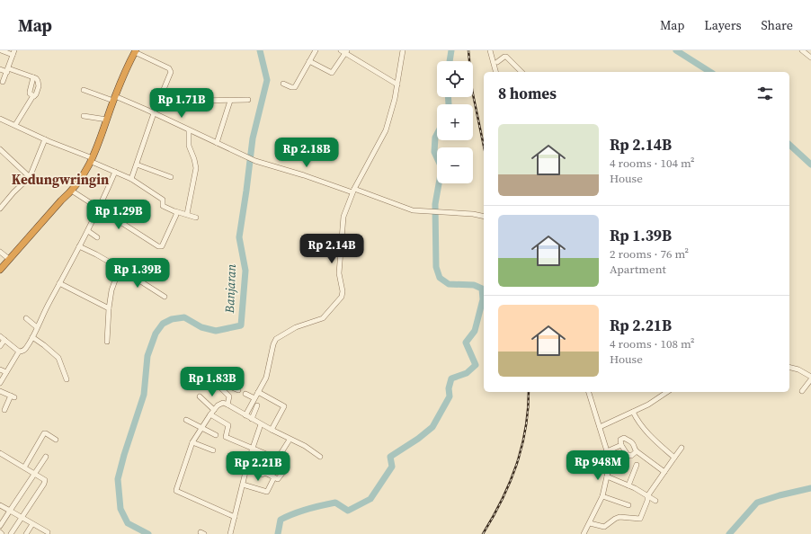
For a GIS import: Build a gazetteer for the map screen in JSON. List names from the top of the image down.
{
  "districts": ["Kedungwringin"],
  "water": ["Banjaran"],
  "page": {
    "header": "Map",
    "nav": ["Map", "Layers", "Share"],
    "map_buttons": ["+", "−"],
    "heading": "8 homes",
    "price": [
      "Rp 1.71B",
      "Rp 2.18B",
      "Rp 1.29B",
      "Rp 2.14B",
      "Rp 1.39B",
      "Rp 1.83B",
      "Rp 948M",
      "Rp 2.21B"
    ],
    "list": [
      {
        "name": "Rp 2.14B",
        "note": "4 rooms · 104 m² · House"
      },
      {
        "name": "Rp 1.39B",
        "note": "2 rooms · 76 m² · Apartment"
      },
      {
        "name": "Rp 2.21B",
        "note": "4 rooms · 108 m² · House"
      }
    ]
  }
}
